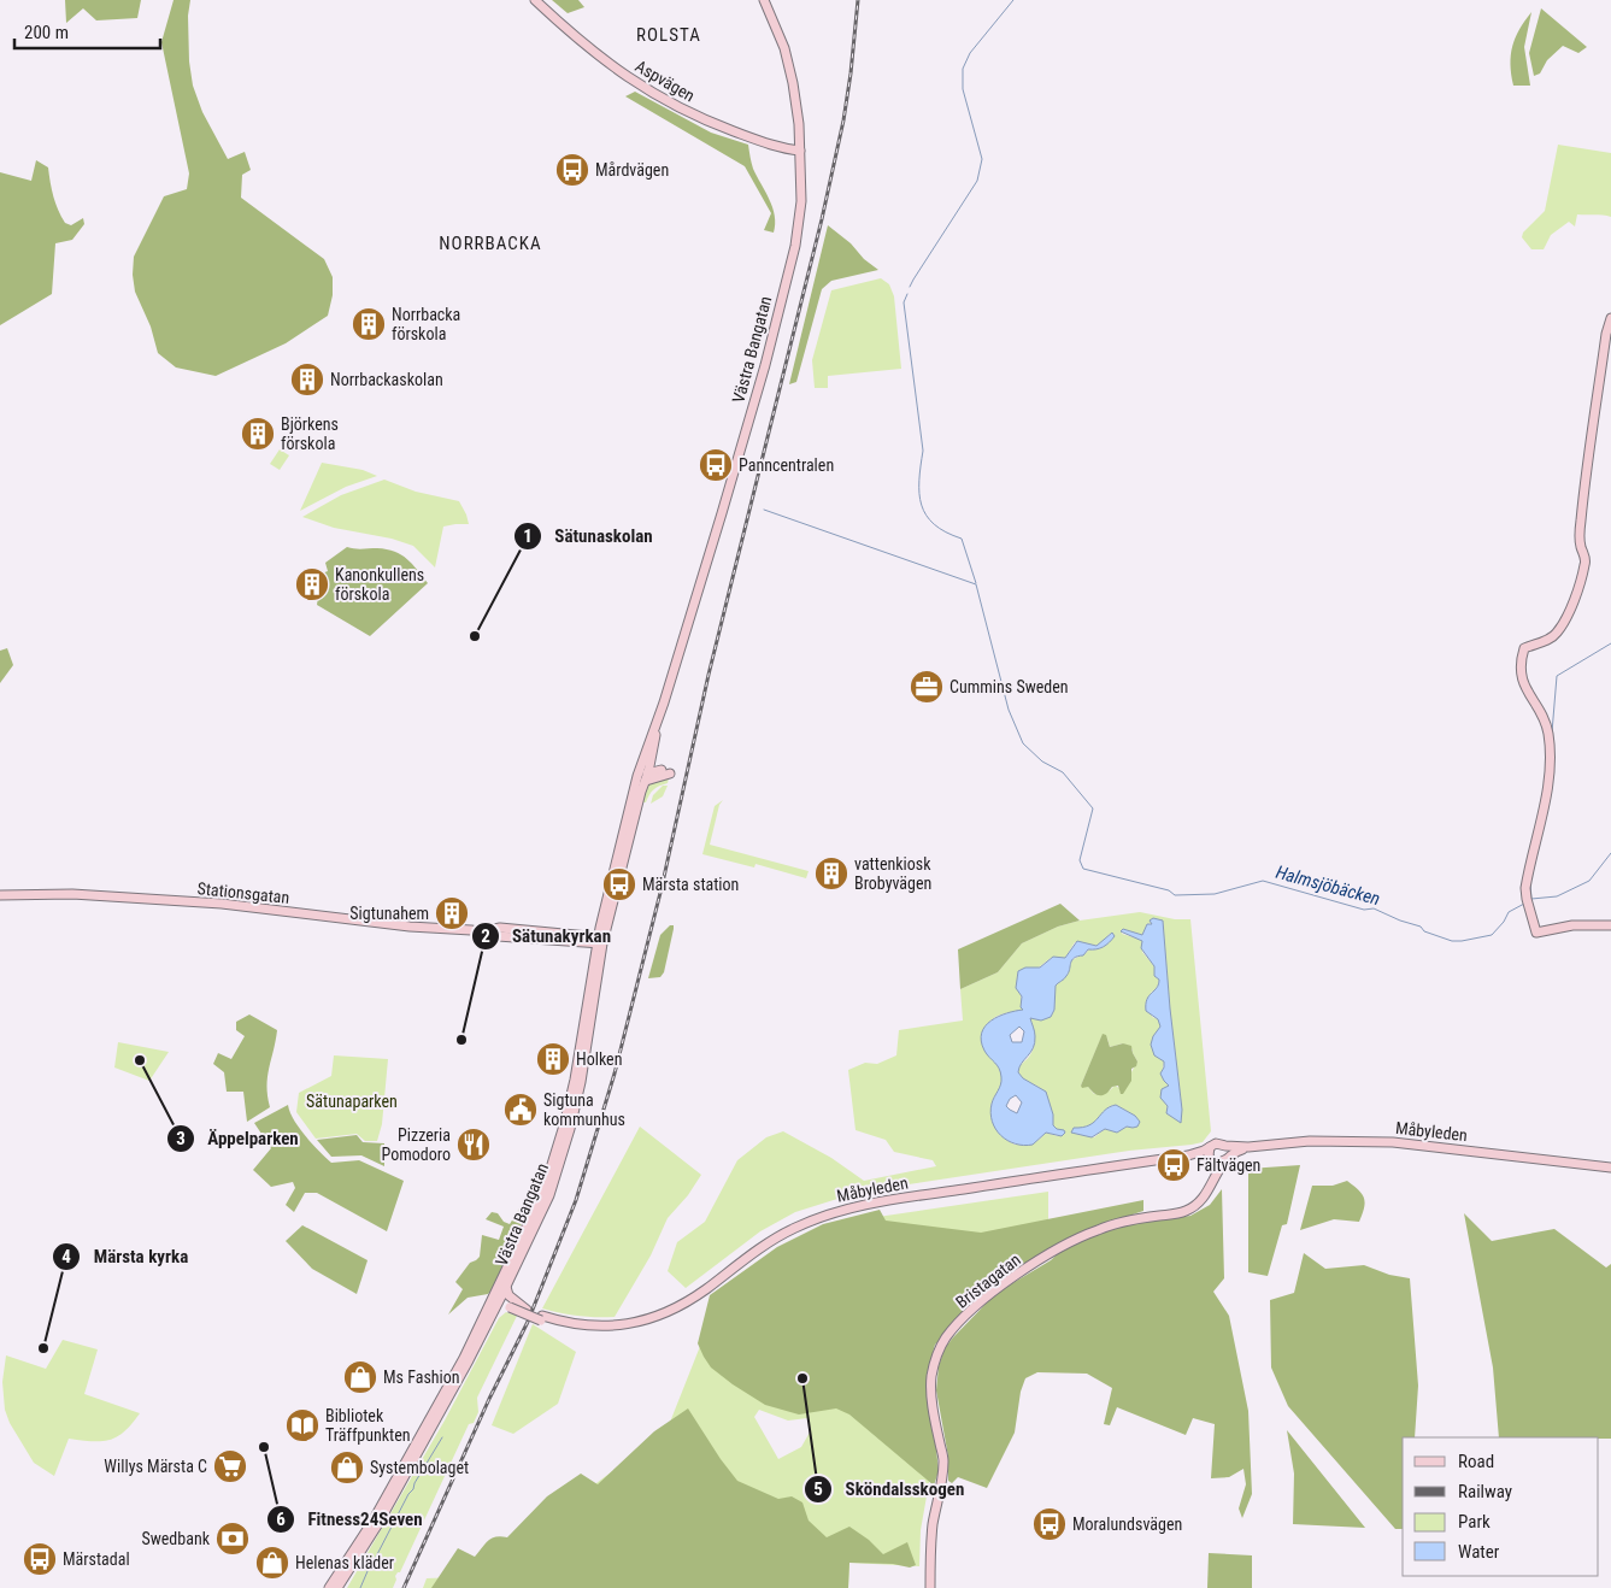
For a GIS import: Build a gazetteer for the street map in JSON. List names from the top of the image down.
{
  "streets": {
    "street": [
      "Aspvägen",
      "Västra Bangatan",
      "Stationsgatan",
      "Måbyleden",
      "Bristagatan"
    ]
  },
  "crossings": [
    ["Aspvägen", "Västra Bangatan"],
    ["Västra Bangatan", "Stationsgatan"],
    ["Västra Bangatan", "Måbyleden"],
    ["Måbyleden", "Bristagatan"]
  ],
  "districts": ["ROLSTA", "NORRBACKA"],
  "water": ["Halmsjöbäcken"],
  "parks": ["Sätunaparken"],
  "places": {
    "bus stop": [
      "Mårdvägen",
      "Panncentralen",
      "Märsta station",
      "Fältvägen",
      "Moralundsvägen",
      "Märstadal"
    ],
    "building": [
      "Norrbacka förskola",
      "Norrbackaskolan",
      "Björkens förskola",
      "Kanonkullens förskola",
      "vattenkiosk Brobyvägen",
      "Sigtunahem",
      "Holken"
    ],
    "other": [
      "Sätunaskolan",
      "Sätunakyrkan",
      "Äppelparken",
      "Märsta kyrka",
      "Sköndalsskogen",
      "Fitness24Seven"
    ],
    "office": ["Cummins Sweden"],
    "public building": ["Sigtuna kommunhus"],
    "restaurant": ["Pizzeria Pomodoro"],
    "shop": ["Ms Fashion", "Systembolaget", "Helenas kläder"],
    "library": ["Bibliotek Träffpunkten"],
    "supermarket": ["Willys Märsta C"],
    "bank": ["Swedbank"]
  },
  "legend": [
    "Road",
    "Railway",
    "Park",
    "Water"
  ],
  "scale_bar": "200 m"
}
